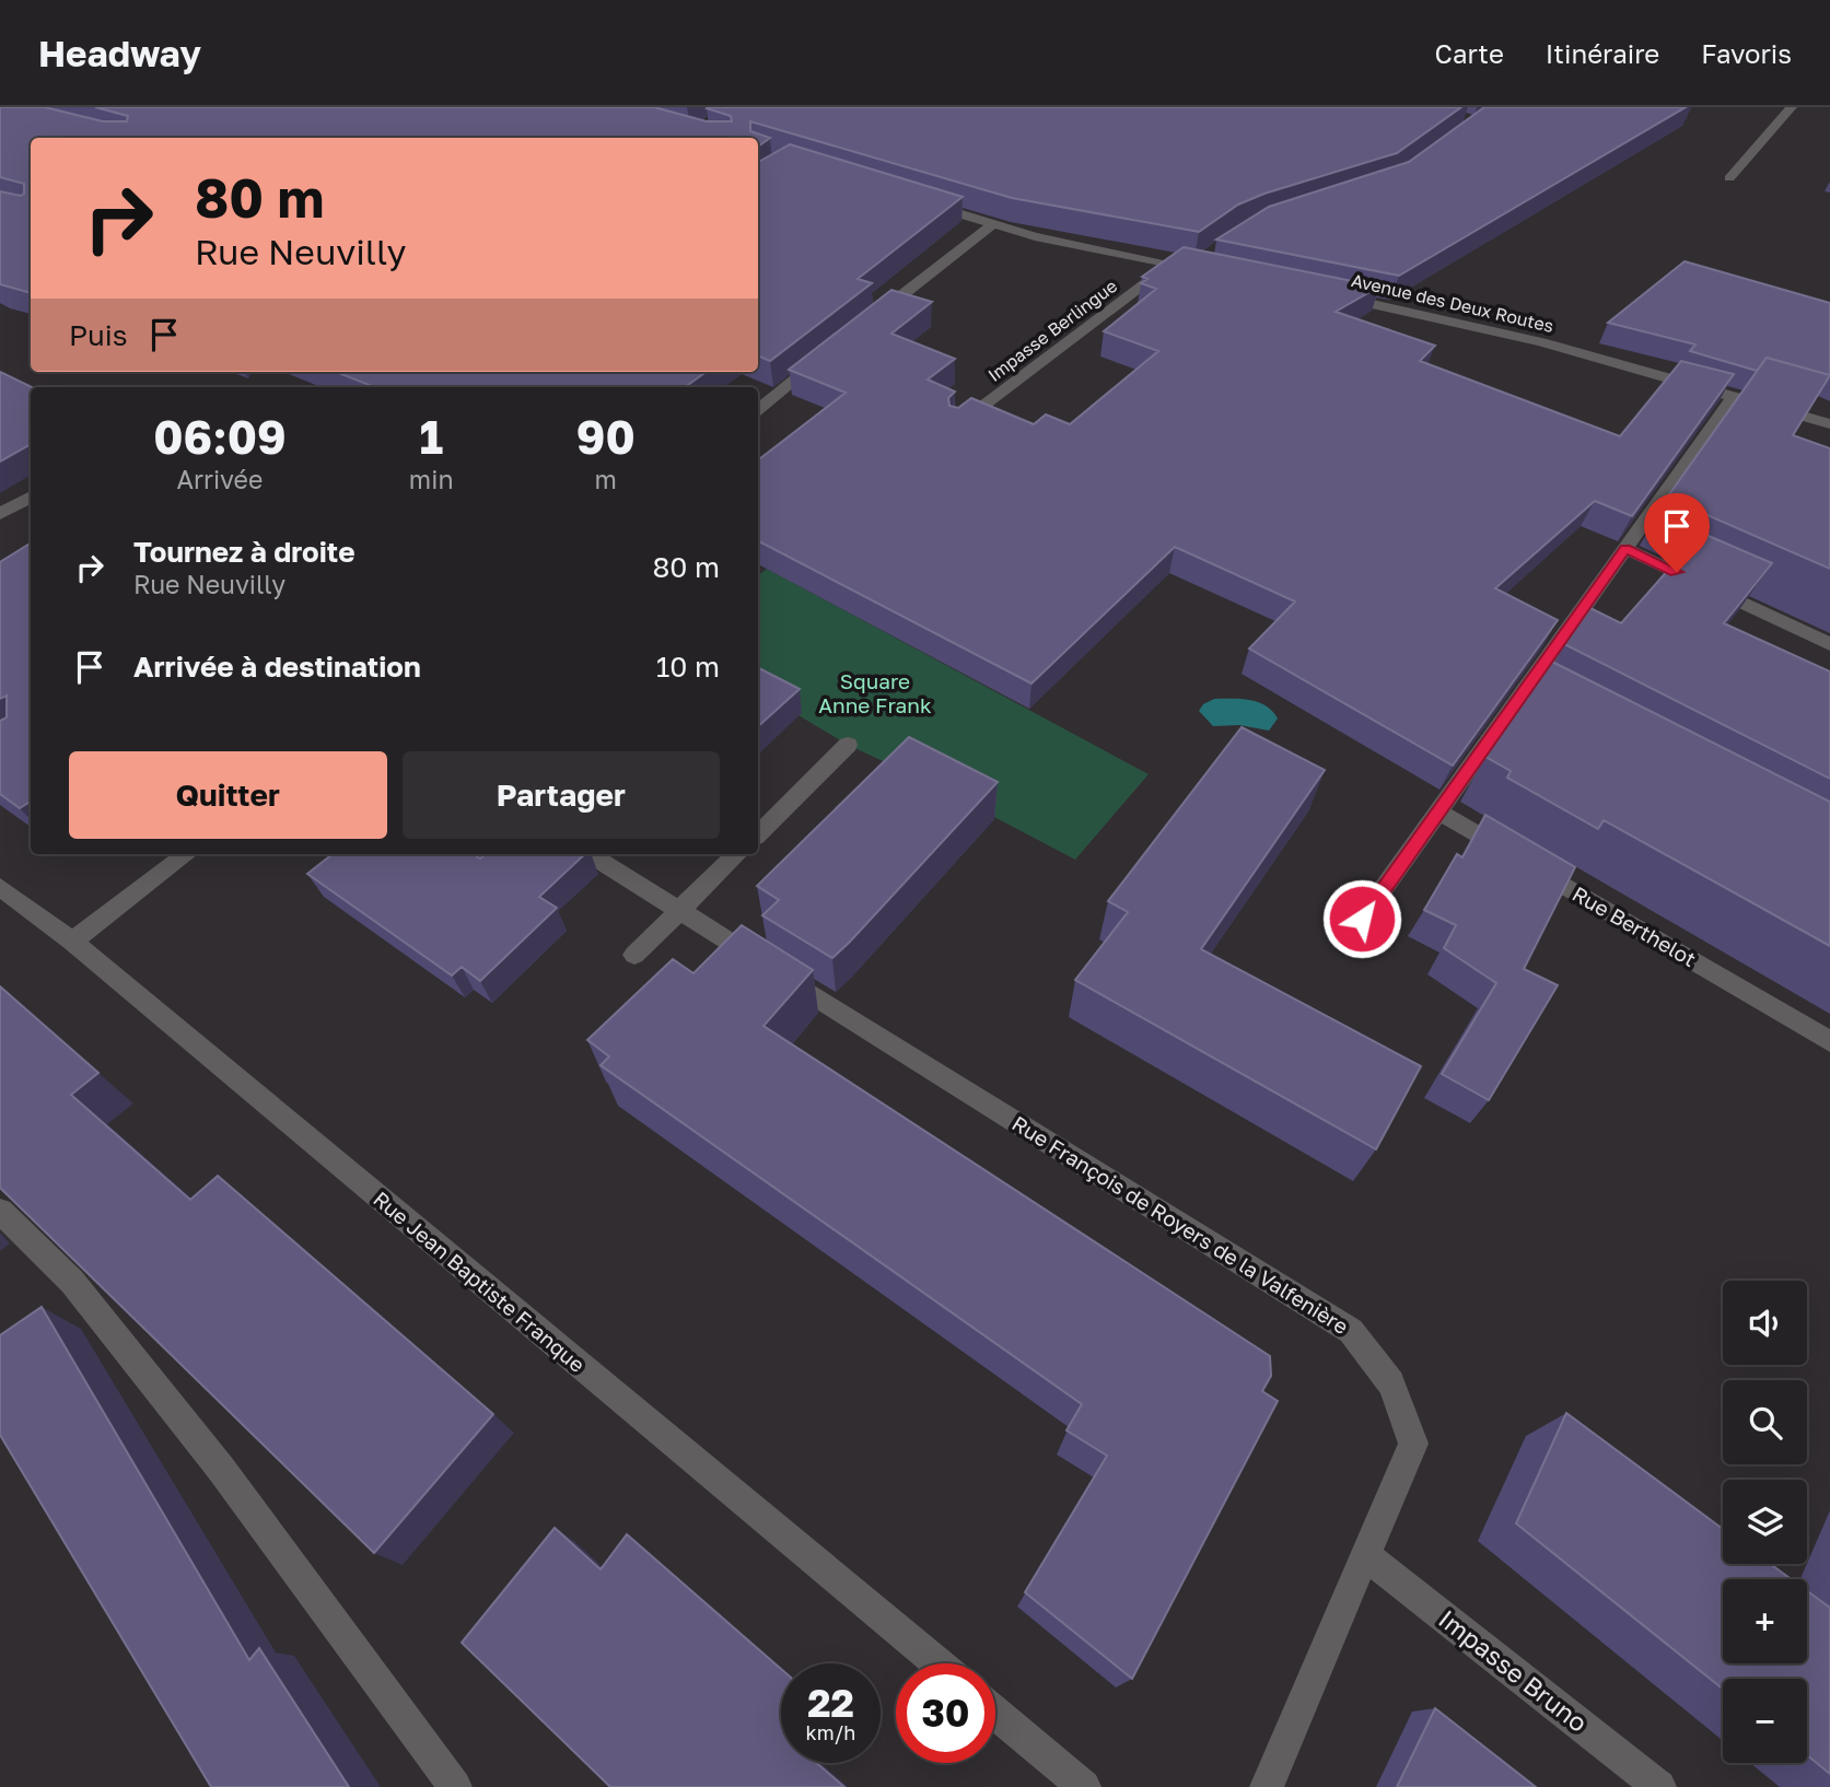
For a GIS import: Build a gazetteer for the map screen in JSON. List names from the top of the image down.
{
  "streets": {
    "street": [
      "Avenue des Deux Routes",
      "Impasse Berlingue",
      "Rue Berthelot",
      "Rue François de Royers de la Valfenière",
      "Rue Jean Baptiste Franque",
      "Impasse Bruno"
    ]
  },
  "crossings": [
    ["Rue François de Royers de la Valfenière", "Impasse Bruno"]
  ],
  "parks": ["Square Anne Frank"],
  "page": {
    "header": "Headway",
    "nav": ["Carte", "Itinéraire", "Favoris"],
    "turn": ["80 m", "Rue Neuvilly"],
    "then": "Puis",
    "eta": [
      "06:09",
      "Arrivée",
      "1",
      "min",
      "90",
      "m"
    ],
    "list": [
      {
        "name": "Tournez à droite",
        "note": "Rue Neuvilly",
        "value": "80 m"
      },
      {
        "name": "Arrivée à destination",
        "value": "10 m"
      }
    ],
    "buttons": ["Quitter", "Partager"],
    "map_buttons": ["+", "−"],
    "speed": "22 km/h",
    "limit": "30"
  }
}
